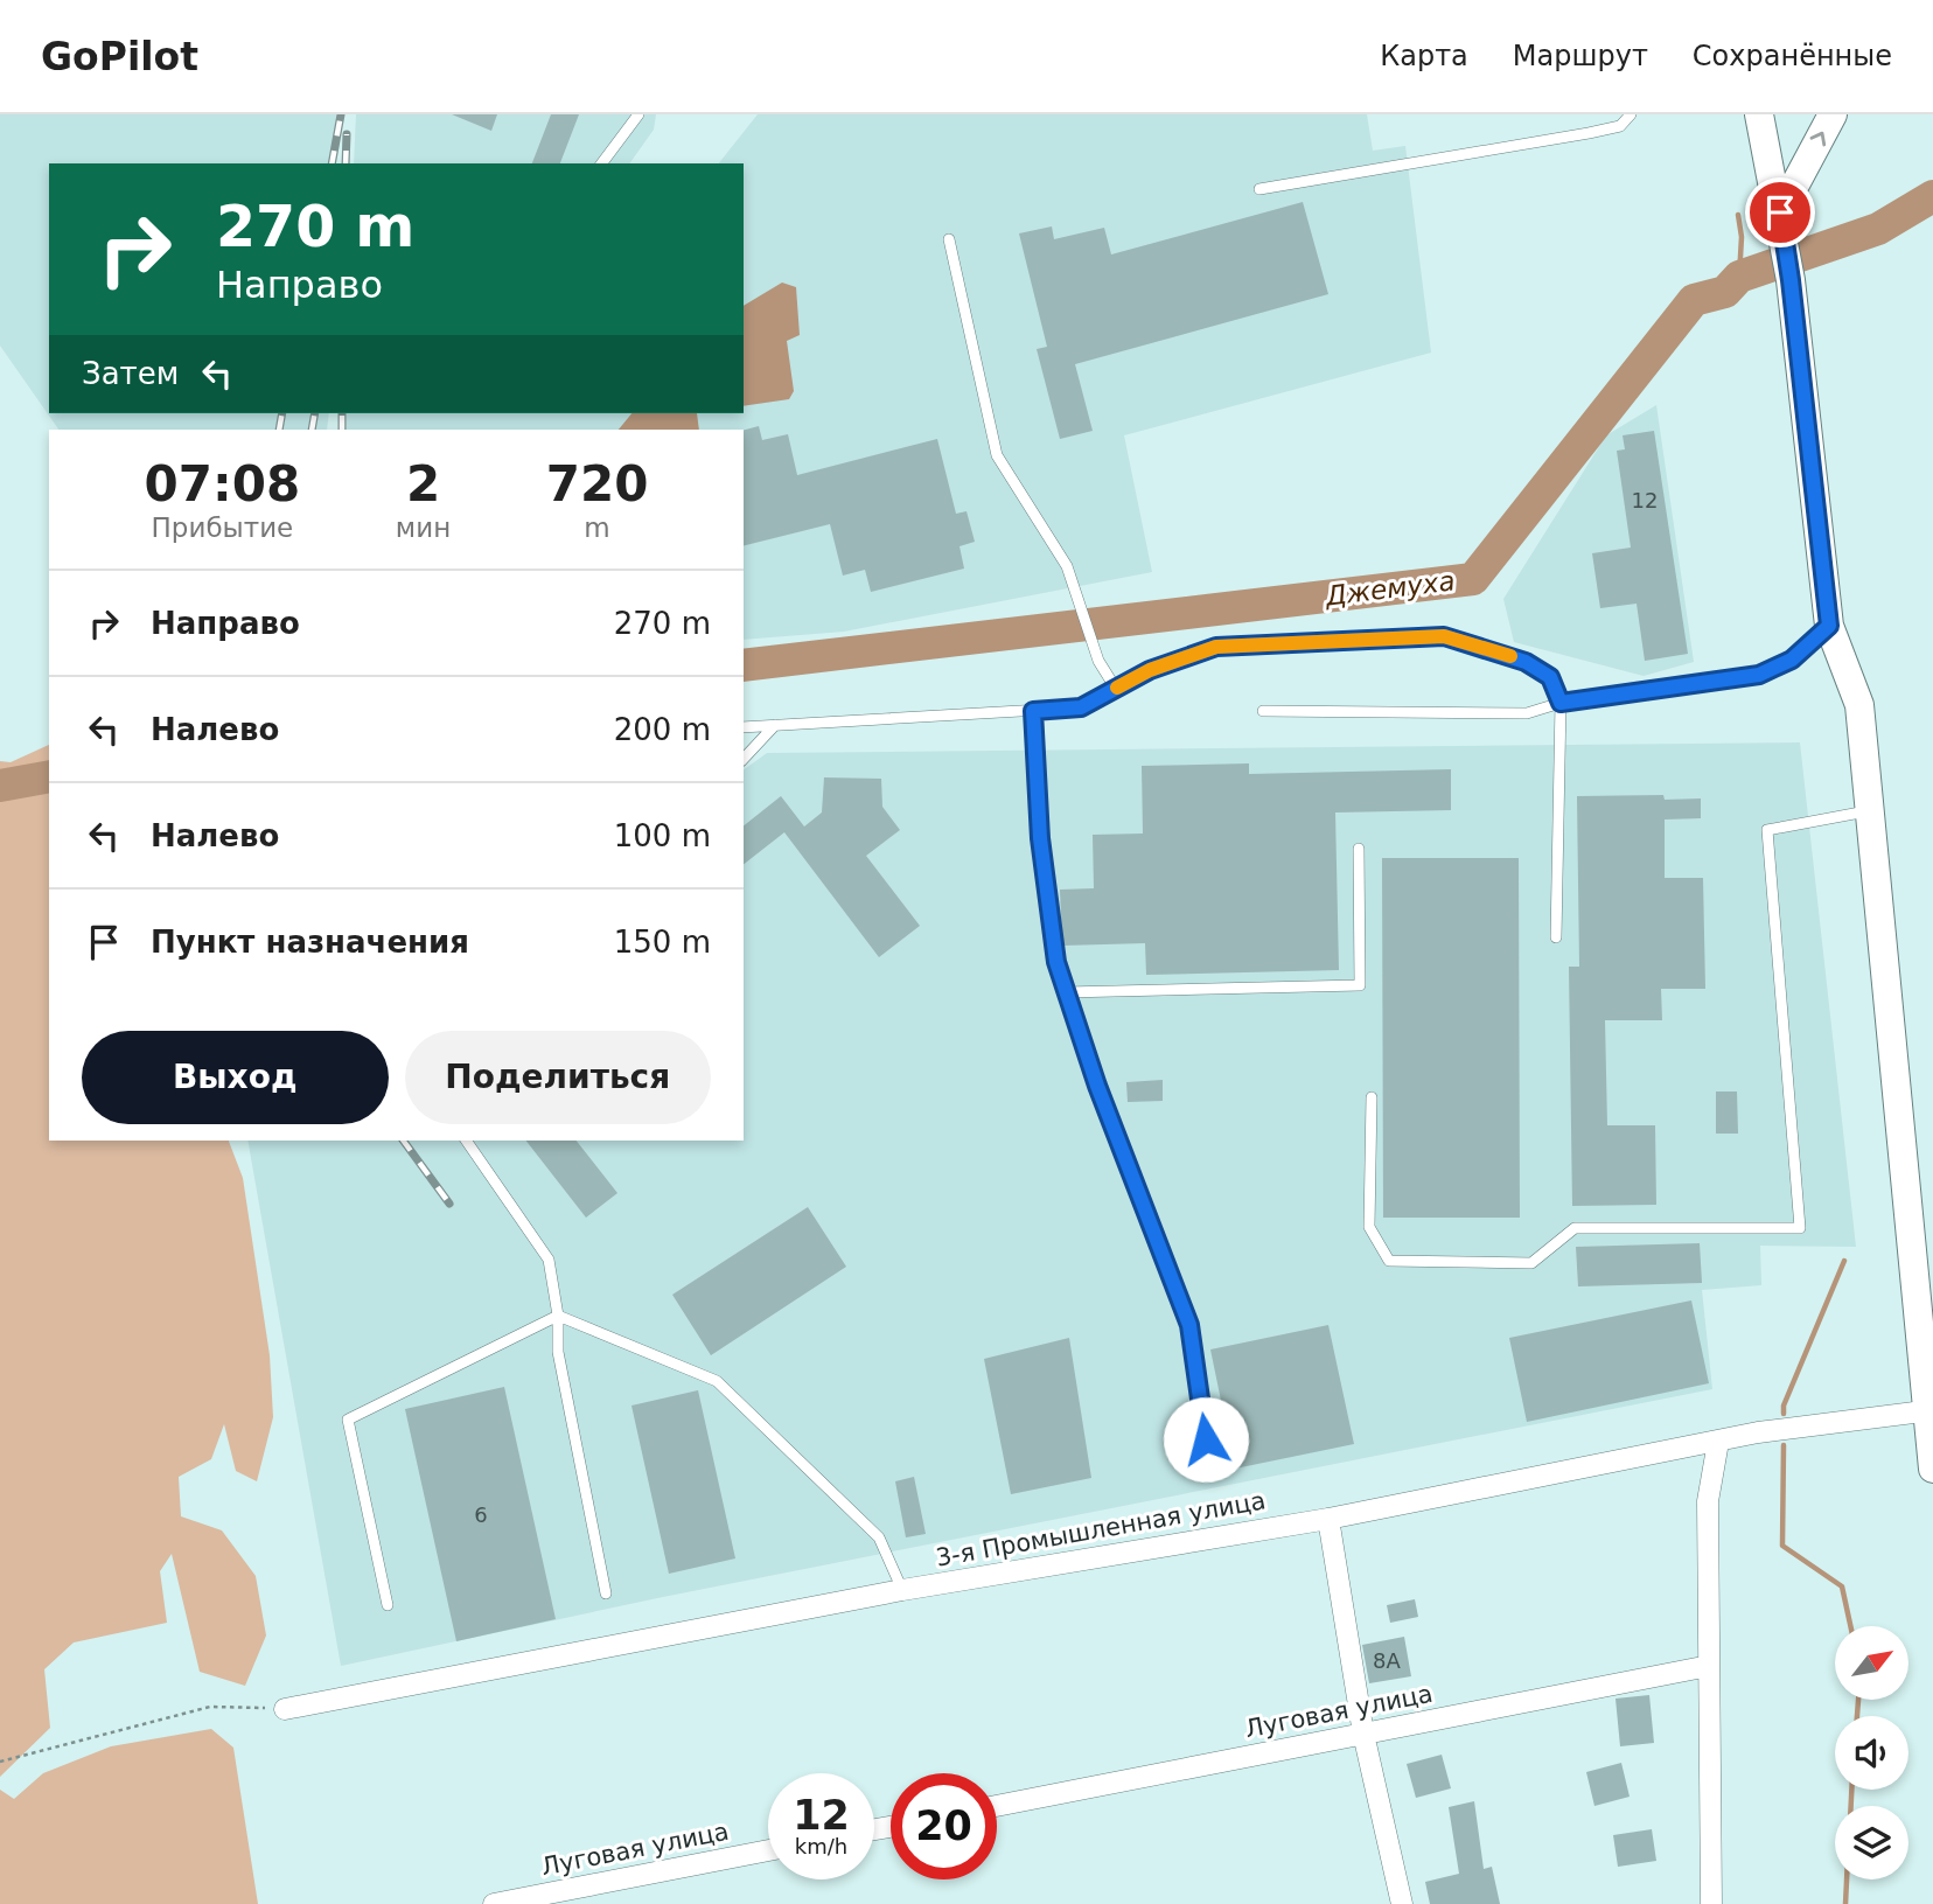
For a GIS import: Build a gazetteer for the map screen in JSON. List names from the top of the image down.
{
  "streets": {
    "street": ["3-я Промышленная улица", "Луговая улица"]
  },
  "water": ["Джемуха"],
  "house_numbers": ["12", "6", "8А"],
  "north": "top right",
  "page": {
    "header": "GoPilot",
    "nav": ["Карта", "Маршрут", "Сохранённые"],
    "turn": ["270 m", "Направо"],
    "then": "Затем",
    "eta": [
      "07:08",
      "Прибытие",
      "2",
      "мин",
      "720",
      "m"
    ],
    "list": [
      {
        "name": "Направо",
        "value": "270 m"
      },
      {
        "name": "Налево",
        "value": "200 m"
      },
      {
        "name": "Налево",
        "value": "100 m"
      },
      {
        "name": "Пункт назначения",
        "value": "150 m"
      }
    ],
    "buttons": ["Выход", "Поделиться"],
    "speed": "12 km/h",
    "limit": "20"
  }
}
